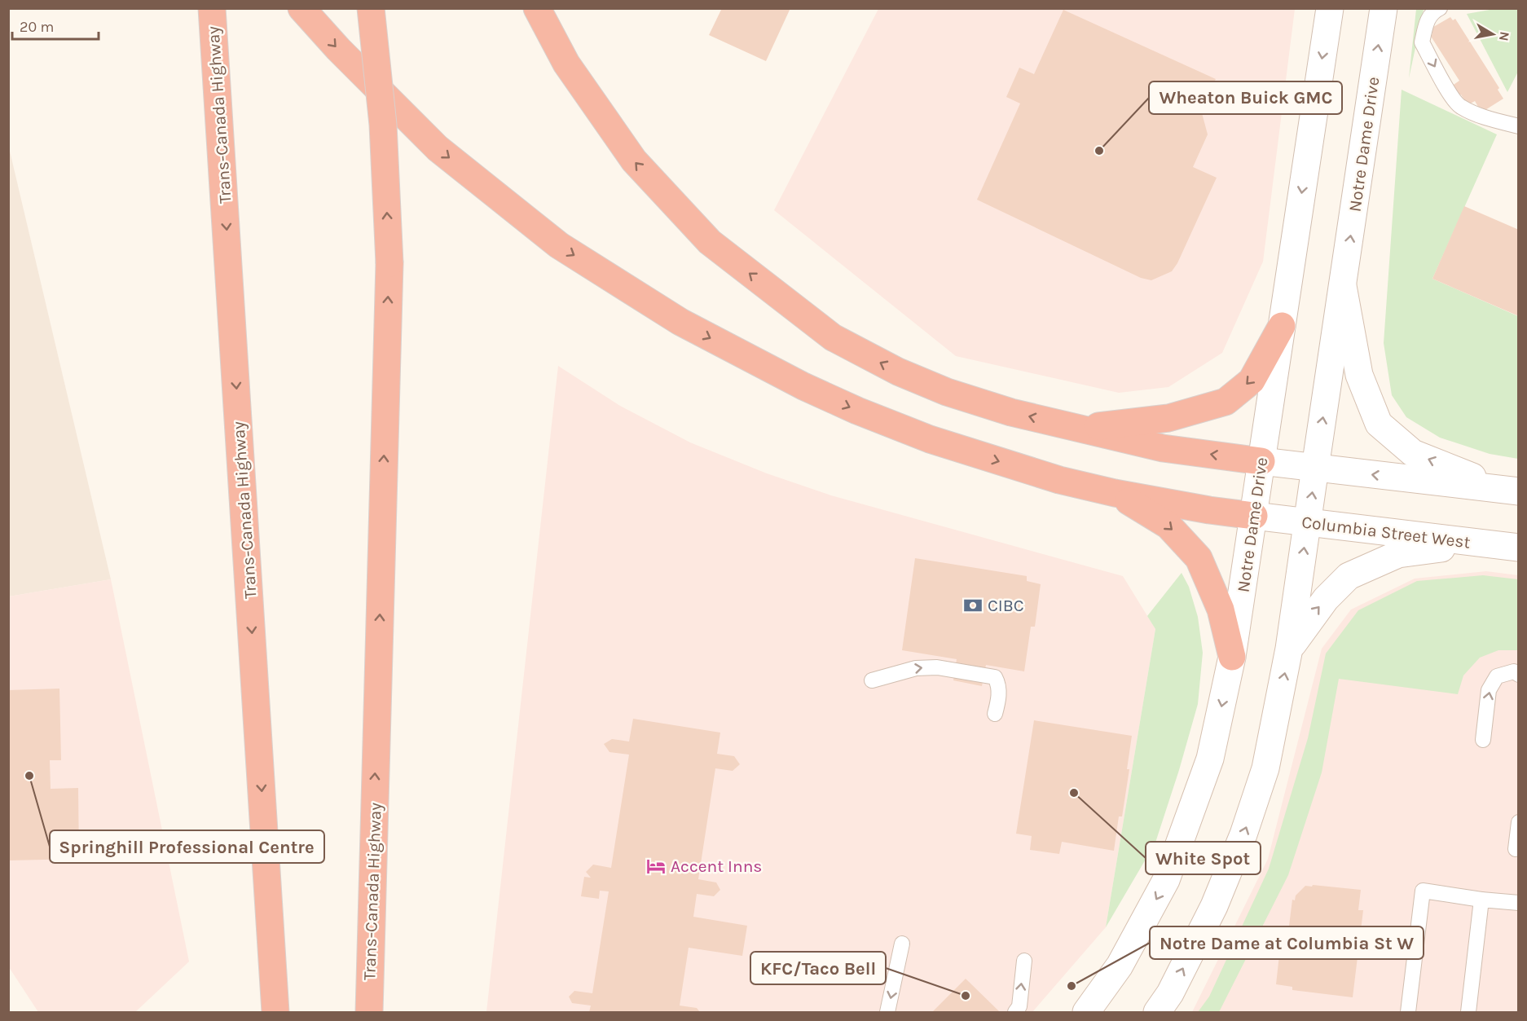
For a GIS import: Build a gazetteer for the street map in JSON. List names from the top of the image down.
{
  "streets": {
    "highway": ["Trans-Canada Highway"],
    "main road": ["Notre Dame Drive", "Columbia Street West"]
  },
  "crossings": [
    ["Notre Dame Drive", "Columbia Street West"]
  ],
  "places": {
    "other": [
      "Wheaton Buick GMC",
      "Springhill Professional Centre",
      "White Spot",
      "Notre Dame at Columbia St W",
      "KFC/Taco Bell"
    ],
    "bank": ["CIBC"],
    "hotel": ["Accent Inns"]
  },
  "scale_bar": "20 m",
  "north": "right"
}
